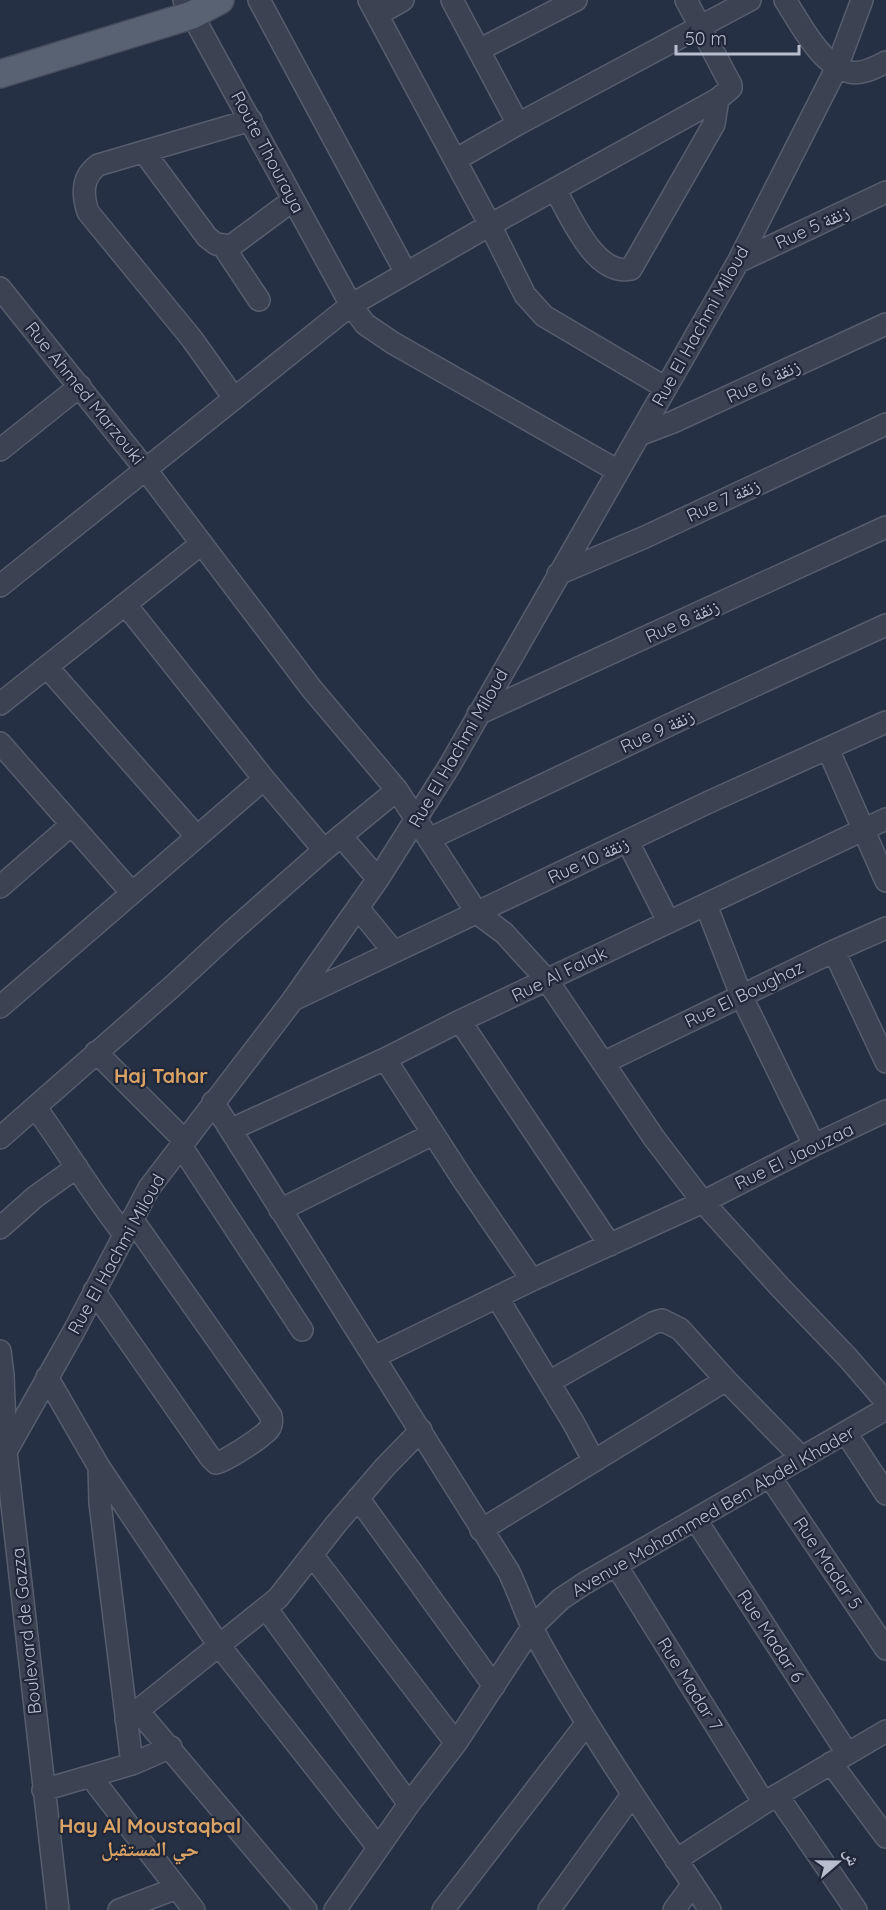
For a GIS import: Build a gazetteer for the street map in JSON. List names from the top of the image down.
{
  "streets": {
    "street": [
      "Route Thouraya",
      "Rue 5 زنقة",
      "Rue El Hachmi Miloud",
      "Rue 6 زنقة",
      "Rue Ahmed Marzouki",
      "Rue 7 زنقة",
      "Rue 8 زنقة",
      "Rue 9 زنقة",
      "Rue 10 زنقة",
      "Rue Al Falak",
      "Rue El Boughaz",
      "Rue El Jaouzaa",
      "Avenue Mohammed Ben Abdel Khader",
      "Rue Madar 5",
      "Boulevard de Gazza",
      "Rue Madar 6",
      "Rue Madar 7"
    ]
  },
  "crossings": [
    ["Route Thouraya", "Rue El Hachmi Miloud"],
    ["Rue 5 زنقة", "Rue El Hachmi Miloud"],
    ["Rue El Hachmi Miloud", "Rue 6 زنقة"],
    ["Rue El Hachmi Miloud", "Rue Ahmed Marzouki"],
    ["Rue El Hachmi Miloud", "Rue 7 زنقة"],
    ["Rue El Hachmi Miloud", "Rue 8 زنقة"],
    ["Rue El Hachmi Miloud", "Rue 10 زنقة"],
    ["Rue El Hachmi Miloud", "Boulevard de Gazza"],
    ["Rue Ahmed Marzouki", "Rue 9 زنقة"],
    ["Rue Ahmed Marzouki", "Rue 10 زنقة"],
    ["Avenue Mohammed Ben Abdel Khader", "Rue Madar 5"],
    ["Avenue Mohammed Ben Abdel Khader", "Rue Madar 6"],
    ["Avenue Mohammed Ben Abdel Khader", "Rue Madar 7"]
  ],
  "districts": ["Haj Tahar", "Hay Al Moustaqbal حي المستقبل"],
  "scale_bar": "50 m",
  "north": "right"
}
